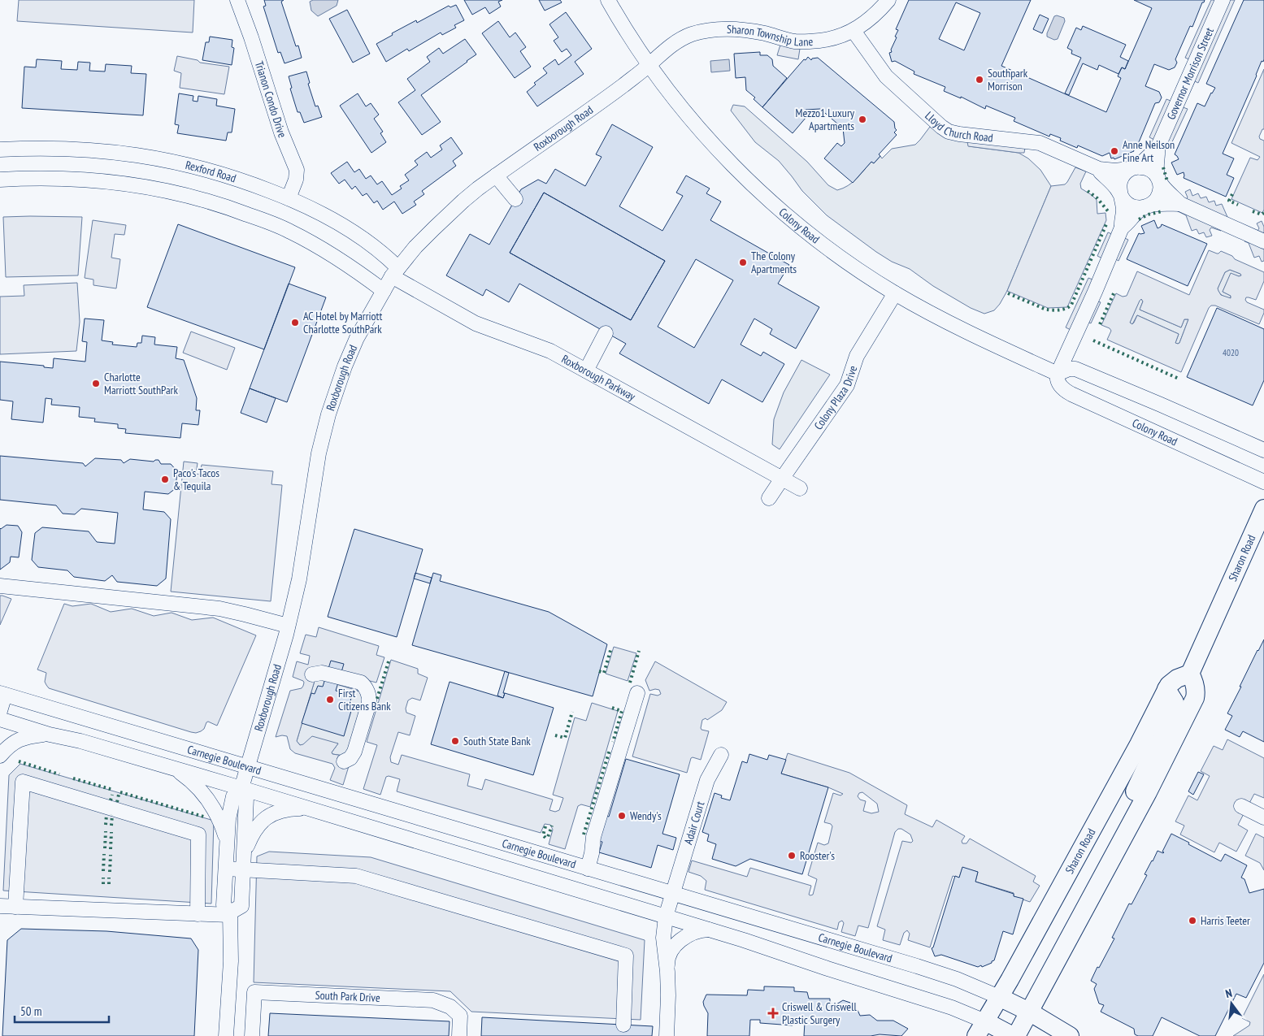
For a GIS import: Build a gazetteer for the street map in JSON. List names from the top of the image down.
{
  "streets": {
    "main road": ["Sharon Road", "Carnegie Boulevard"],
    "street": [
      "Sharon Township Lane",
      "Governor Morrison Street",
      "Trianon Condo Drive",
      "Lloyd Church Road",
      "Roxborough Road",
      "Rexford Road",
      "Colony Road",
      "Roxborough Parkway",
      "Colony Plaza Drive",
      "Adair Court",
      "South Park Drive"
    ]
  },
  "crossings": [
    ["Sharon Township Lane", "Lloyd Church Road"],
    ["Sharon Township Lane", "Roxborough Road"],
    ["Sharon Township Lane", "Colony Road"],
    ["Governor Morrison Street", "Lloyd Church Road"],
    ["Governor Morrison Street", "Colony Road"],
    ["Trianon Condo Drive", "Rexford Road"],
    ["Roxborough Road", "Rexford Road"],
    ["Roxborough Road", "Colony Road"],
    ["Roxborough Road", "Roxborough Parkway"],
    ["Roxborough Road", "Carnegie Boulevard"],
    ["Rexford Road", "Roxborough Parkway"],
    ["Colony Road", "Colony Plaza Drive"],
    ["Roxborough Parkway", "Colony Plaza Drive"],
    ["Sharon Road", "Carnegie Boulevard"],
    ["Carnegie Boulevard", "Adair Court"]
  ],
  "places": {
    "other": [
      "Southpark Morrison",
      "Mezzo1 Luxury Apartments",
      "Anne Neilson Fine Art",
      "The Colony Apartments",
      "AC Hotel by Marriott Charlotte SouthPark",
      "Charlotte Marriott SouthPark",
      "Paco's Tacos & Tequila",
      "First Citizens Bank",
      "South State Bank",
      "Wendy's",
      "Rooster's",
      "Harris Teeter"
    ],
    "health": ["Criswell & Criswell Plastic Surgery"]
  },
  "house_numbers": ["4020"],
  "scale_bar": "50 m",
  "north": "top"
}
